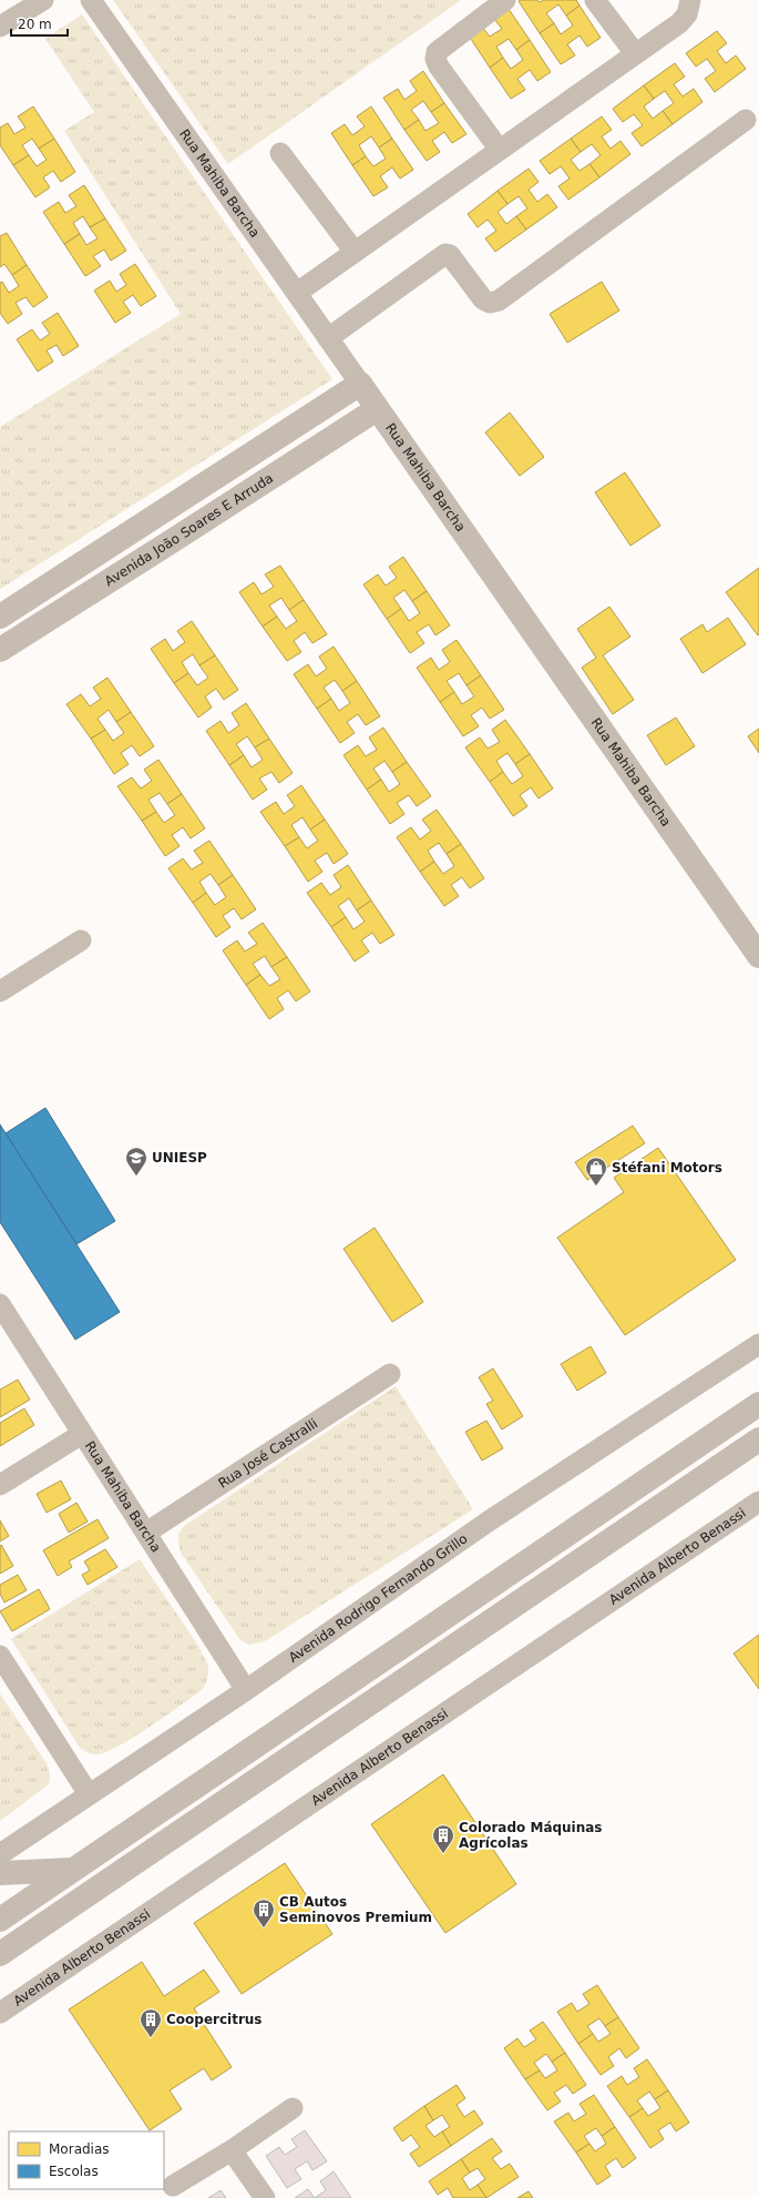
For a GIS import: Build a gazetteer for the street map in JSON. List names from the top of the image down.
{
  "streets": {
    "main road": ["Rua Mahiba Barcha", "Avenida João Soares E Arruda"],
    "street": ["Rua José Castralli", "Avenida Alberto Benassi", "Avenida Rodrigo Fernando Grillo"]
  },
  "crossings": [
    ["Rua Mahiba Barcha", "Avenida João Soares E Arruda"],
    ["Rua Mahiba Barcha", "Rua José Castralli"],
    ["Rua Mahiba Barcha", "Avenida Rodrigo Fernando Grillo"]
  ],
  "places": {
    "school or university": ["UNIESP"],
    "shop": ["Stéfani Motors"],
    "building": ["Colorado Máquinas Agrícolas", "CB Autos Seminovos Premium", "Coopercitrus"]
  },
  "legend": ["Moradias", "Escolas"],
  "scale_bar": "20 m"
}
